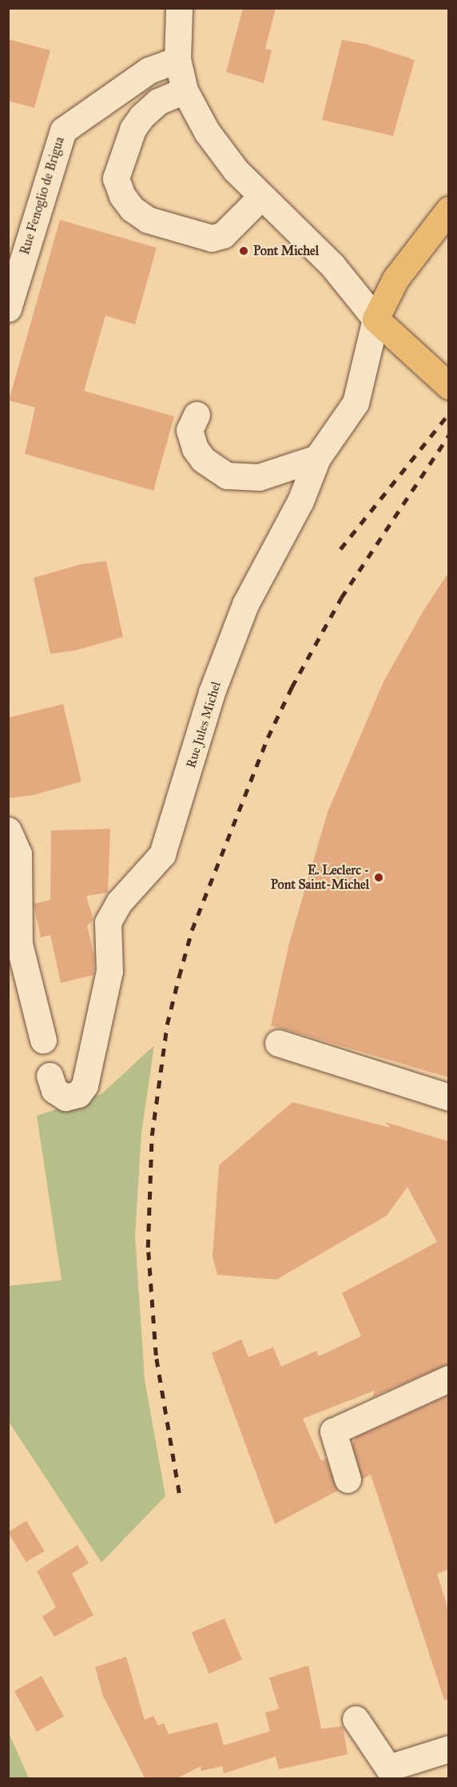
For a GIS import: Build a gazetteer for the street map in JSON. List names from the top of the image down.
{
  "streets": {
    "street": ["Rue Fenoglio de Brigua", "Rue Jules Michel"]
  },
  "places": ["Pont Michel", "E. Leclerc - Pont Saint-Michel"]
}
